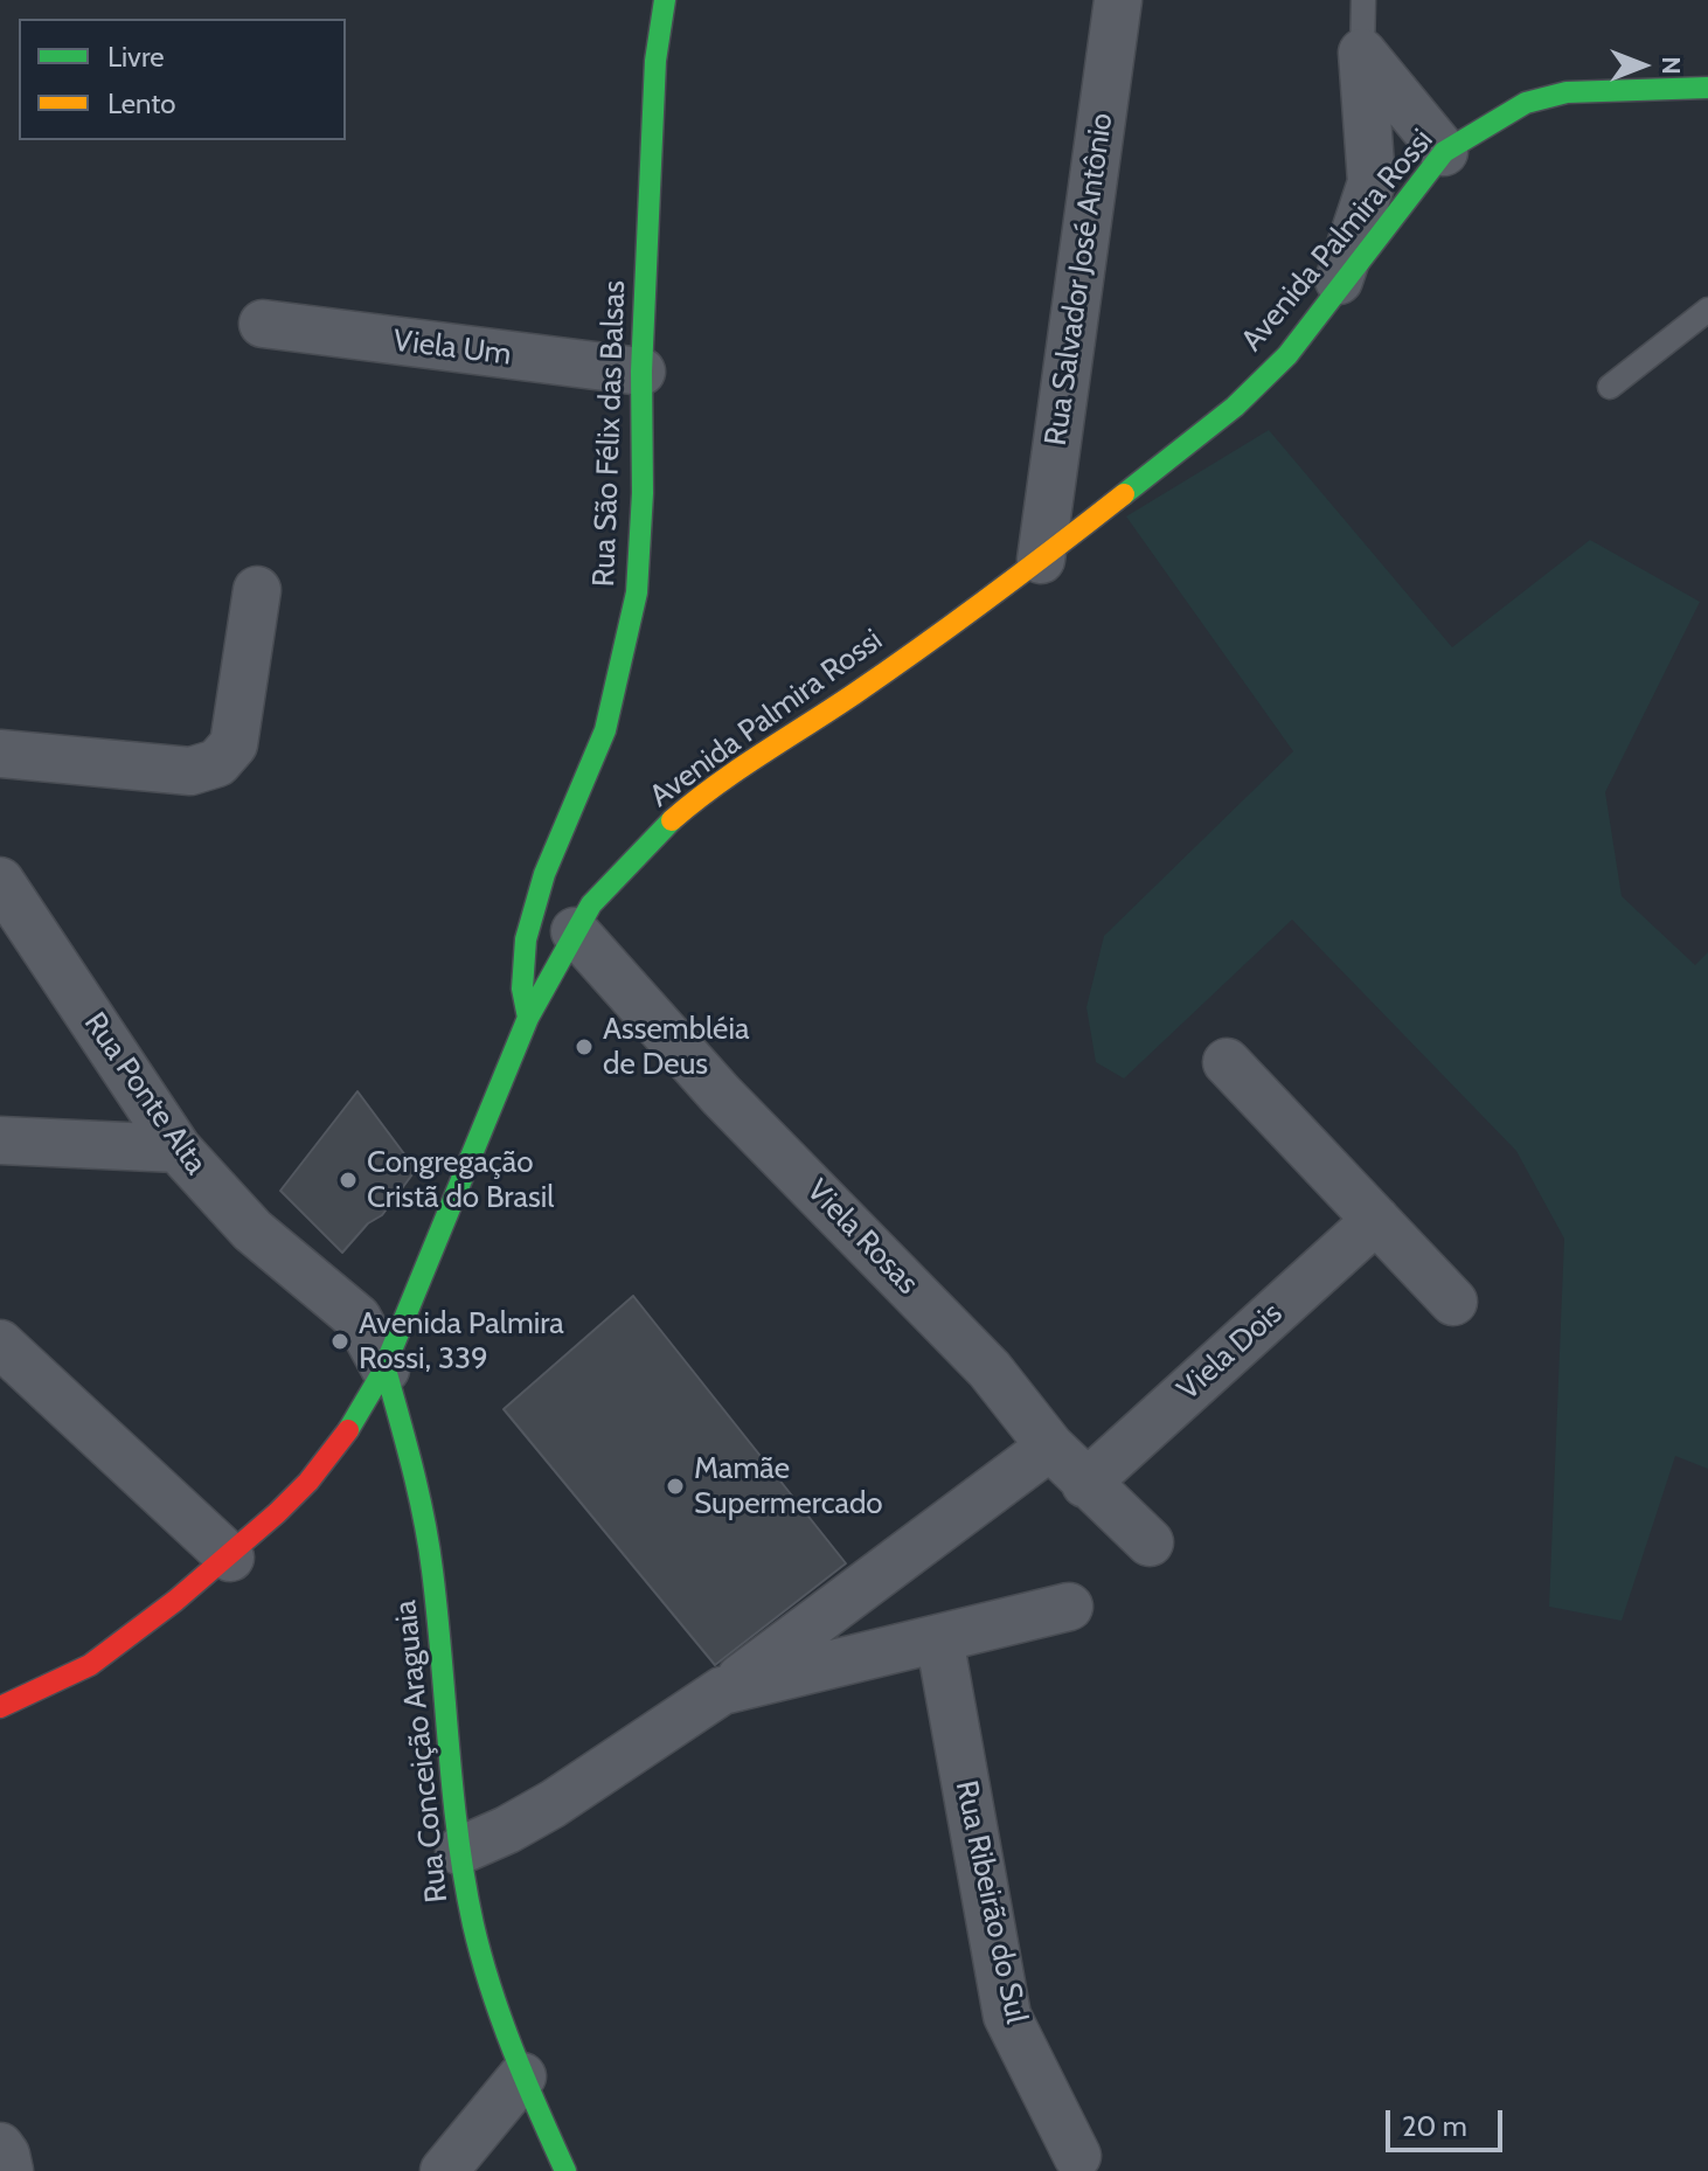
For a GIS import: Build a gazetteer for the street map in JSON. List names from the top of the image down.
{
  "streets": {
    "main road": ["Avenida Palmira Rossi", "Rua São Félix das Balsas", "Rua Conceição Araguaia"],
    "street": [
      "Rua Salvador José Antônio",
      "Viela Um",
      "Rua Ponte Alta",
      "Viela Rosas",
      "Viela Dois",
      "Rua Ribeirão do Sul"
    ]
  },
  "crossings": [
    ["Avenida Palmira Rossi", "Rua Salvador José Antônio"],
    ["Avenida Palmira Rossi", "Rua São Félix das Balsas"],
    ["Avenida Palmira Rossi", "Rua Ponte Alta"],
    ["Avenida Palmira Rossi", "Viela Rosas"],
    ["Avenida Palmira Rossi", "Rua Conceição Araguaia"],
    ["Viela Um", "Rua São Félix das Balsas"],
    ["Rua Ponte Alta", "Rua Conceição Araguaia"],
    ["Viela Rosas", "Viela Dois"]
  ],
  "places": [
    "Assembléia de Deus",
    "Congregação Cristã do Brasil",
    "Avenida Palmira Rossi, 339",
    "Mamãe Supermercado"
  ],
  "legend": ["Livre", "Lento"],
  "scale_bar": "20 m",
  "north": "right"
}
